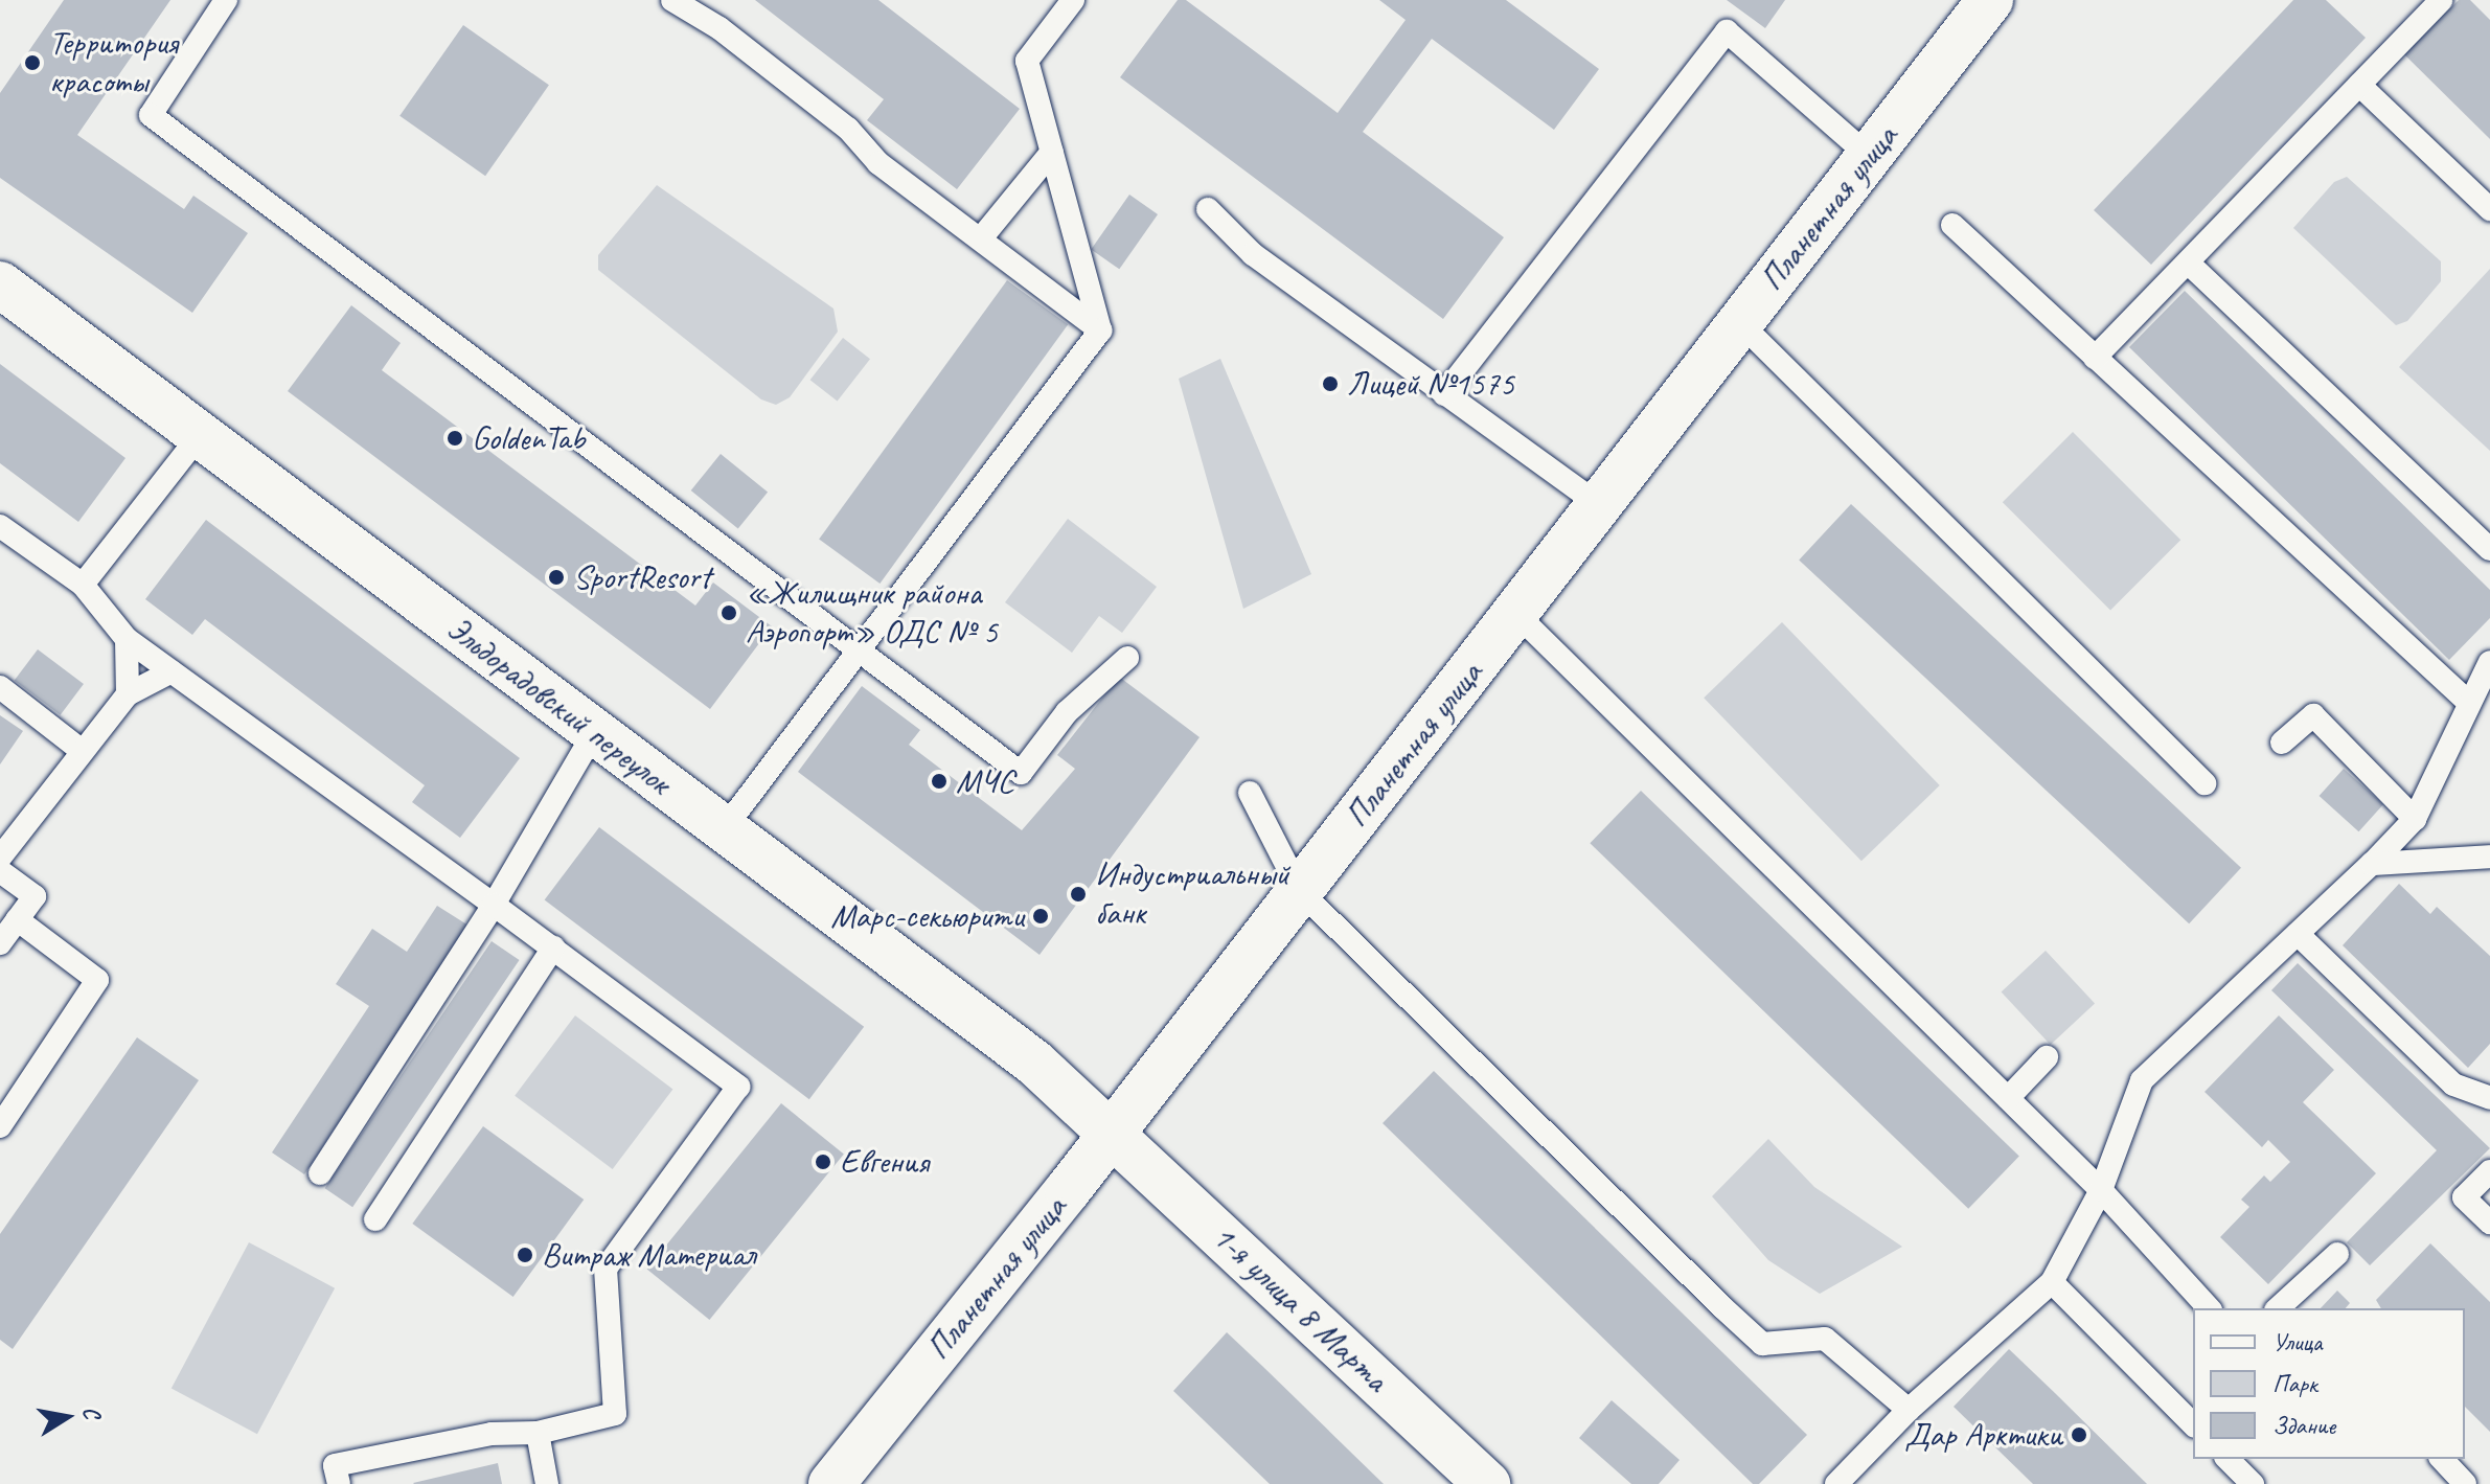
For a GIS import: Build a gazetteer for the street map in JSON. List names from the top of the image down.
{
  "streets": {
    "street": ["Планетная улица", "Эльдорадовский переулок", "1-я улица 8 Марта"]
  },
  "crossings": [
    ["Планетная улица", "Эльдорадовский переулок"],
    ["Планетная улица", "1-я улица 8 Марта"],
    ["Эльдорадовский переулок", "1-я улица 8 Марта"]
  ],
  "places": [
    "Территория красоты",
    "Лицей №1575",
    "GoldenTab",
    "SportResort",
    "«Жилищник района Аэропорт» ОДС № 5",
    "МЧС",
    "Индустриальный банк",
    "Марс-секьюрити",
    "Евгения",
    "Витраж Материал",
    "Дар Арктики"
  ],
  "legend": ["Улица", "Парк", "Здание"],
  "north": "right"
}
